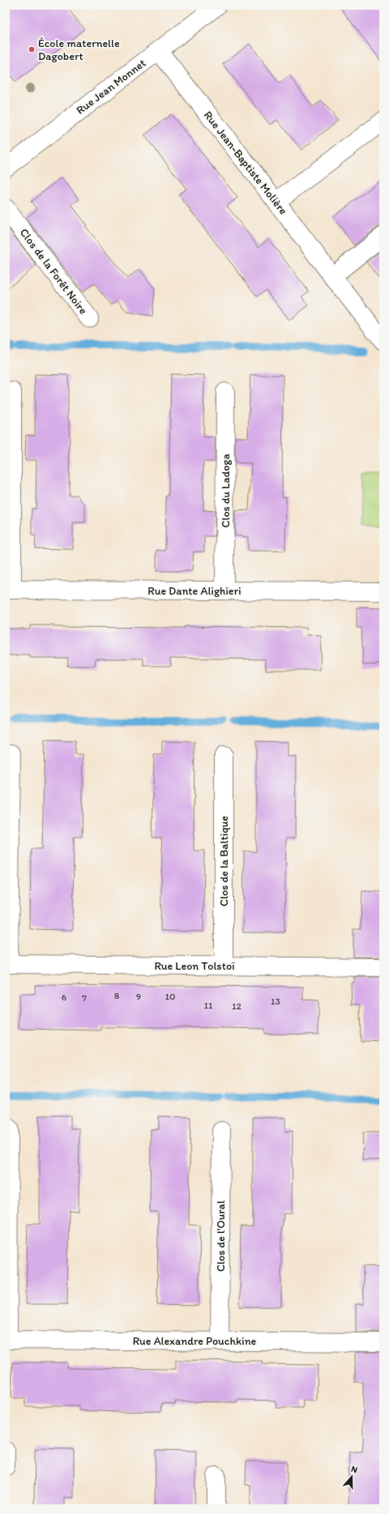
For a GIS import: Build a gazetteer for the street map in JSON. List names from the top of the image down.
{
  "streets": {
    "street": [
      "Rue Jean Monnet",
      "Rue Jean-Baptiste Molière",
      "Clos de la Forêt Noire",
      "Clos du Ladoga",
      "Rue Dante Alighieri",
      "Clos de la Baltique",
      "Rue Leon Tolstoï",
      "Clos de l'Oural",
      "Rue Alexandre Pouchkine"
    ]
  },
  "crossings": [
    ["Rue Jean Monnet", "Rue Jean-Baptiste Molière"],
    ["Clos du Ladoga", "Rue Dante Alighieri"],
    ["Clos de la Baltique", "Rue Leon Tolstoï"],
    ["Clos de l'Oural", "Rue Alexandre Pouchkine"]
  ],
  "places": ["École maternelle Dagobert"],
  "house_numbers": [
    "8",
    "9",
    "10",
    "6",
    "7",
    "13",
    "11",
    "12"
  ],
  "north": "top"
}
